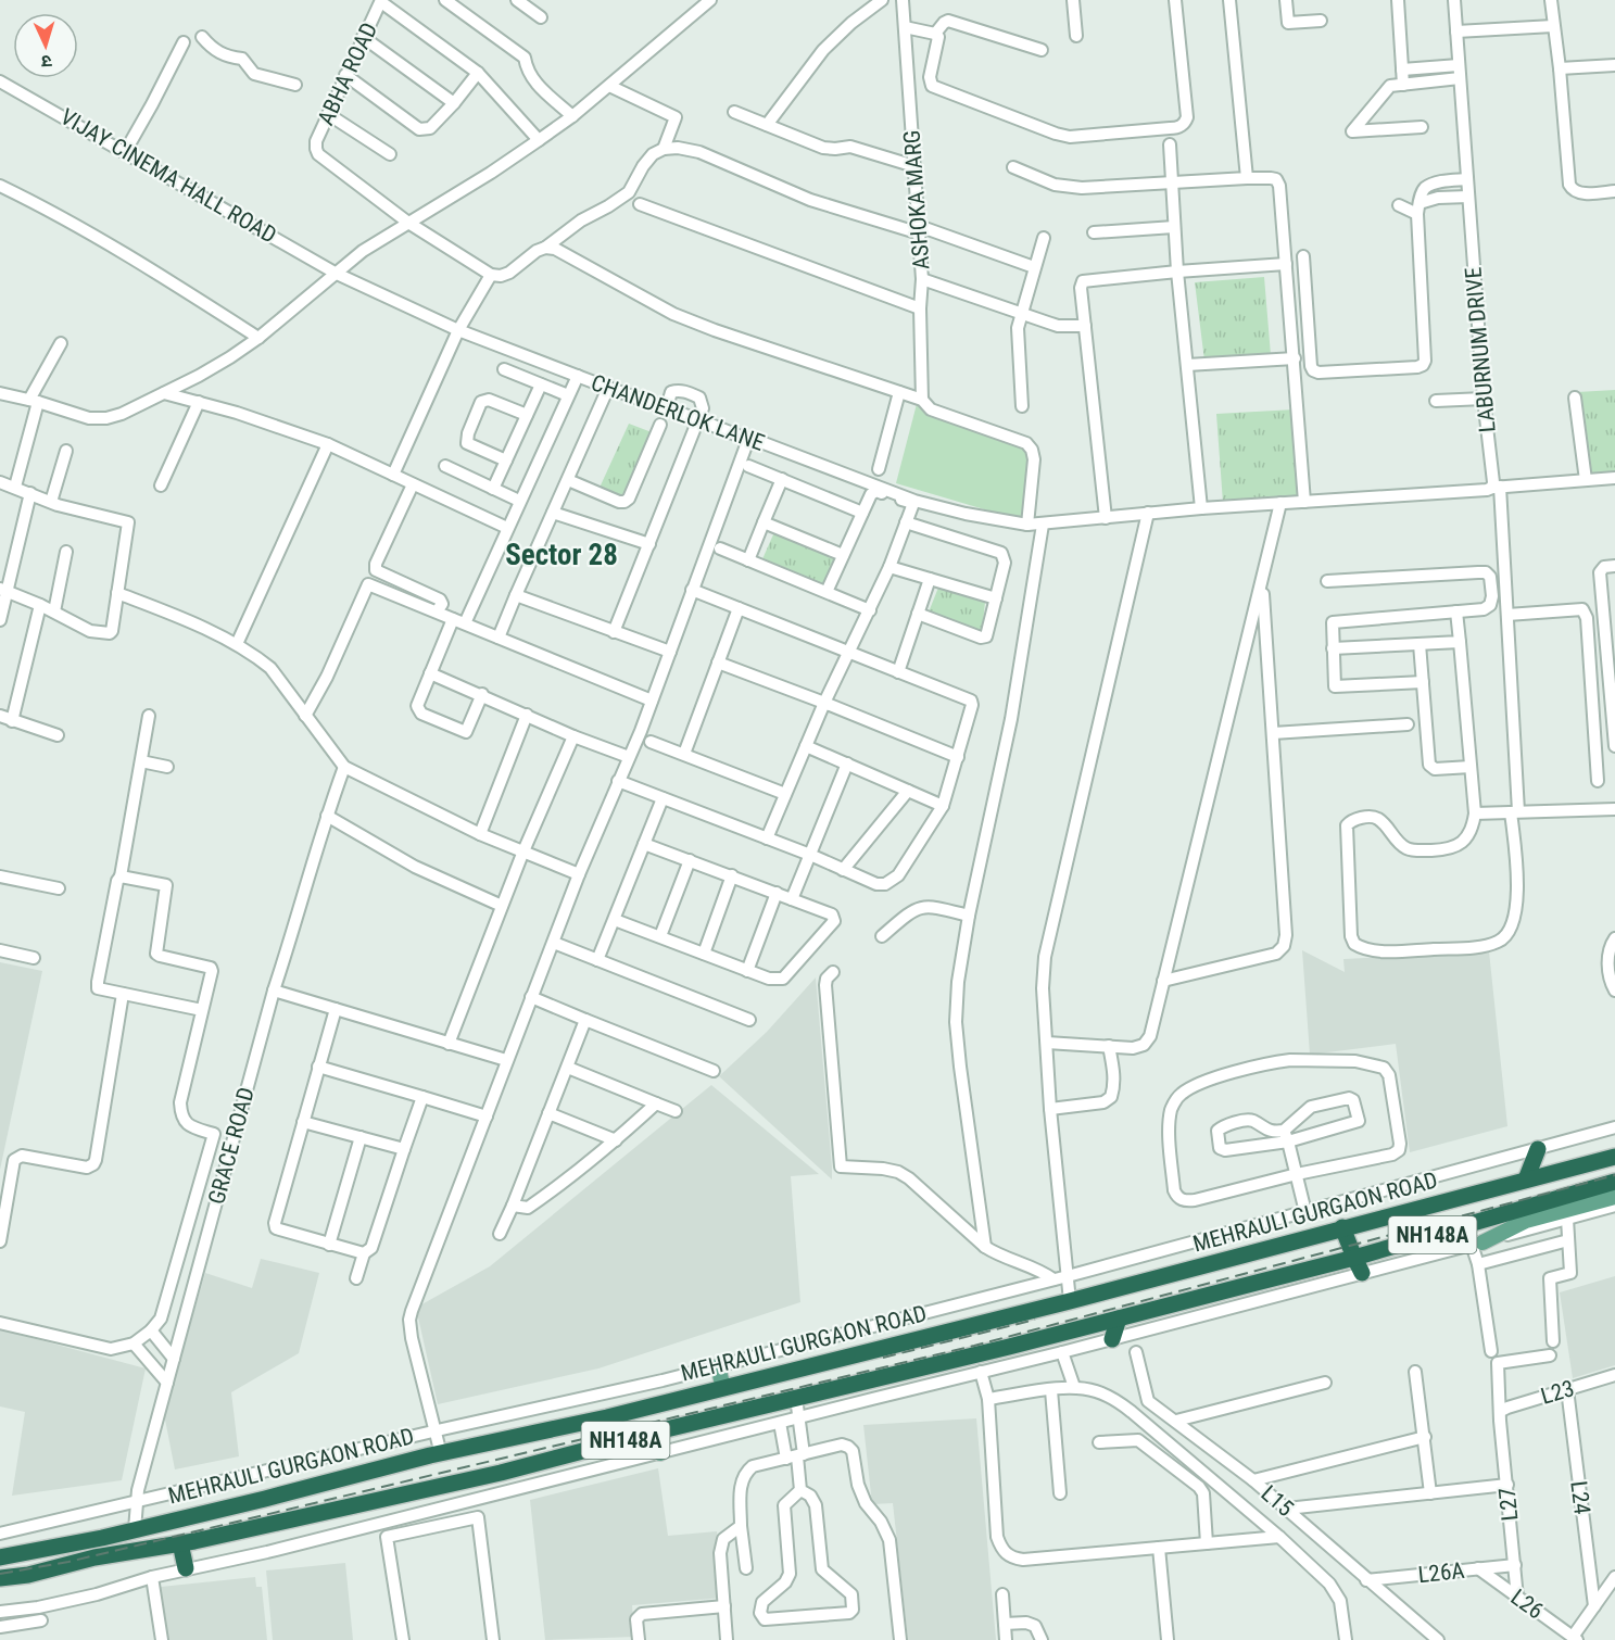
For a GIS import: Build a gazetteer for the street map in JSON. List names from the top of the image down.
{
  "streets": {
    "highway": ["MEHRAULI GURGAON ROAD", "NH148A"],
    "street": [
      "ABHA ROAD",
      "VIJAY CINEMA HALL ROAD",
      "ASHOKA MARG",
      "LABURNUM DRIVE",
      "CHANDERLOK LANE",
      "GRACE ROAD",
      "L23",
      "L24",
      "L15",
      "L27",
      "L26A",
      "L26"
    ]
  },
  "crossings": [
    ["VIJAY CINEMA HALL ROAD", "CHANDERLOK LANE"],
    ["GRACE ROAD", "MEHRAULI GURGAON ROAD"],
    ["L23", "L24"],
    ["L23", "L27"],
    ["L15", "L26A"],
    ["L27", "L26A"],
    ["L27", "L26"],
    ["L26A", "L26"]
  ],
  "districts": ["Sector 28"],
  "north": "bottom"
}
